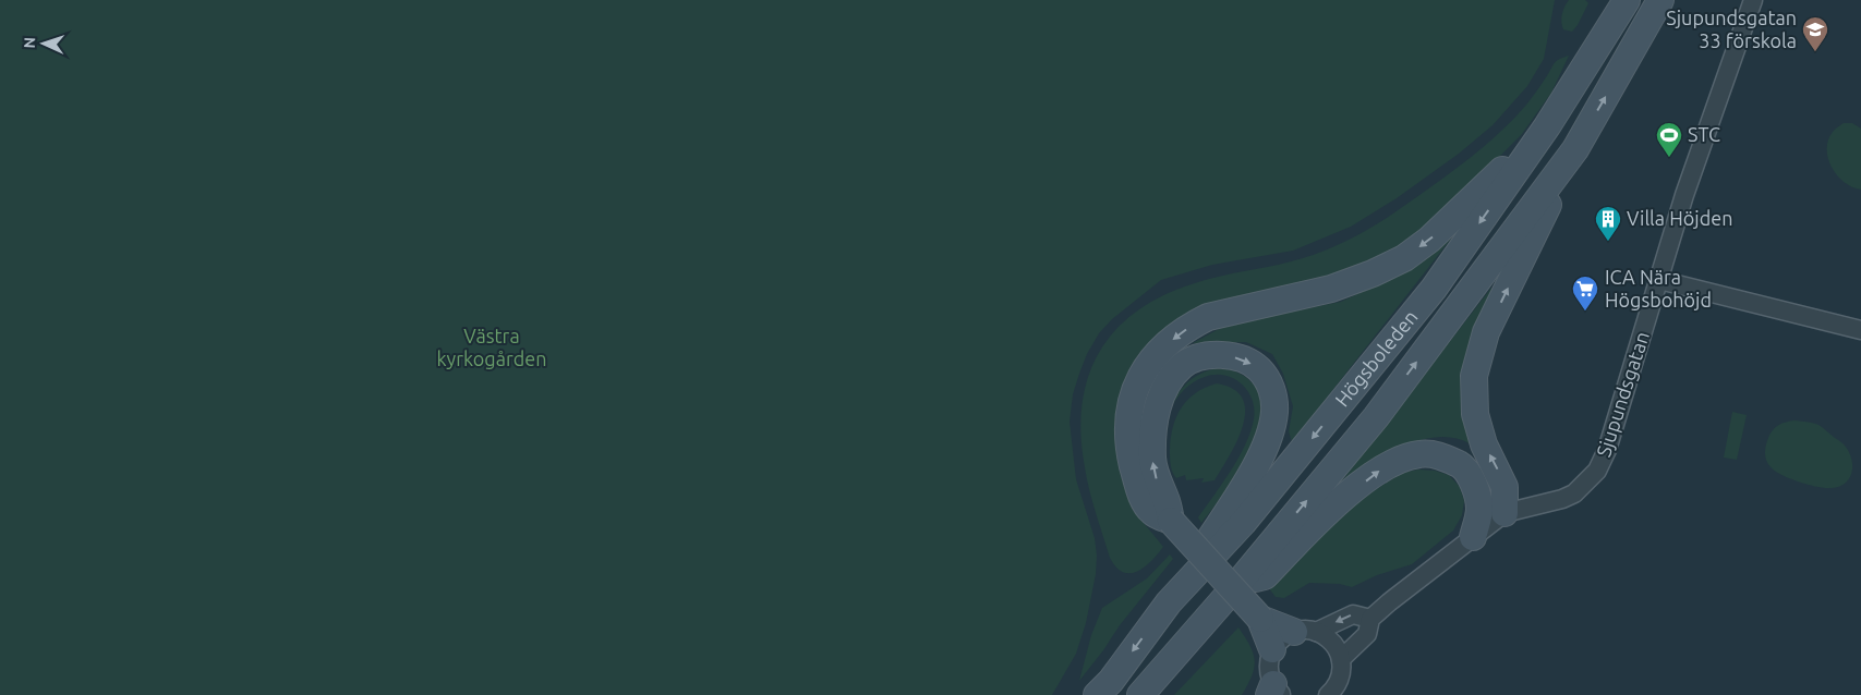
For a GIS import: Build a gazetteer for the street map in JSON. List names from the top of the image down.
{
  "streets": {
    "main road": ["Högsboleden"],
    "street": ["Sjupundsgatan"]
  },
  "parks": ["Västra kyrkogården"],
  "places": {
    "school or university": ["Sjupundsgatan 33 förskola"],
    "sports": ["STC"],
    "building": ["Villa Höjden"],
    "supermarket": ["ICA Nära Högsbohöjd"]
  },
  "north": "left"
}
